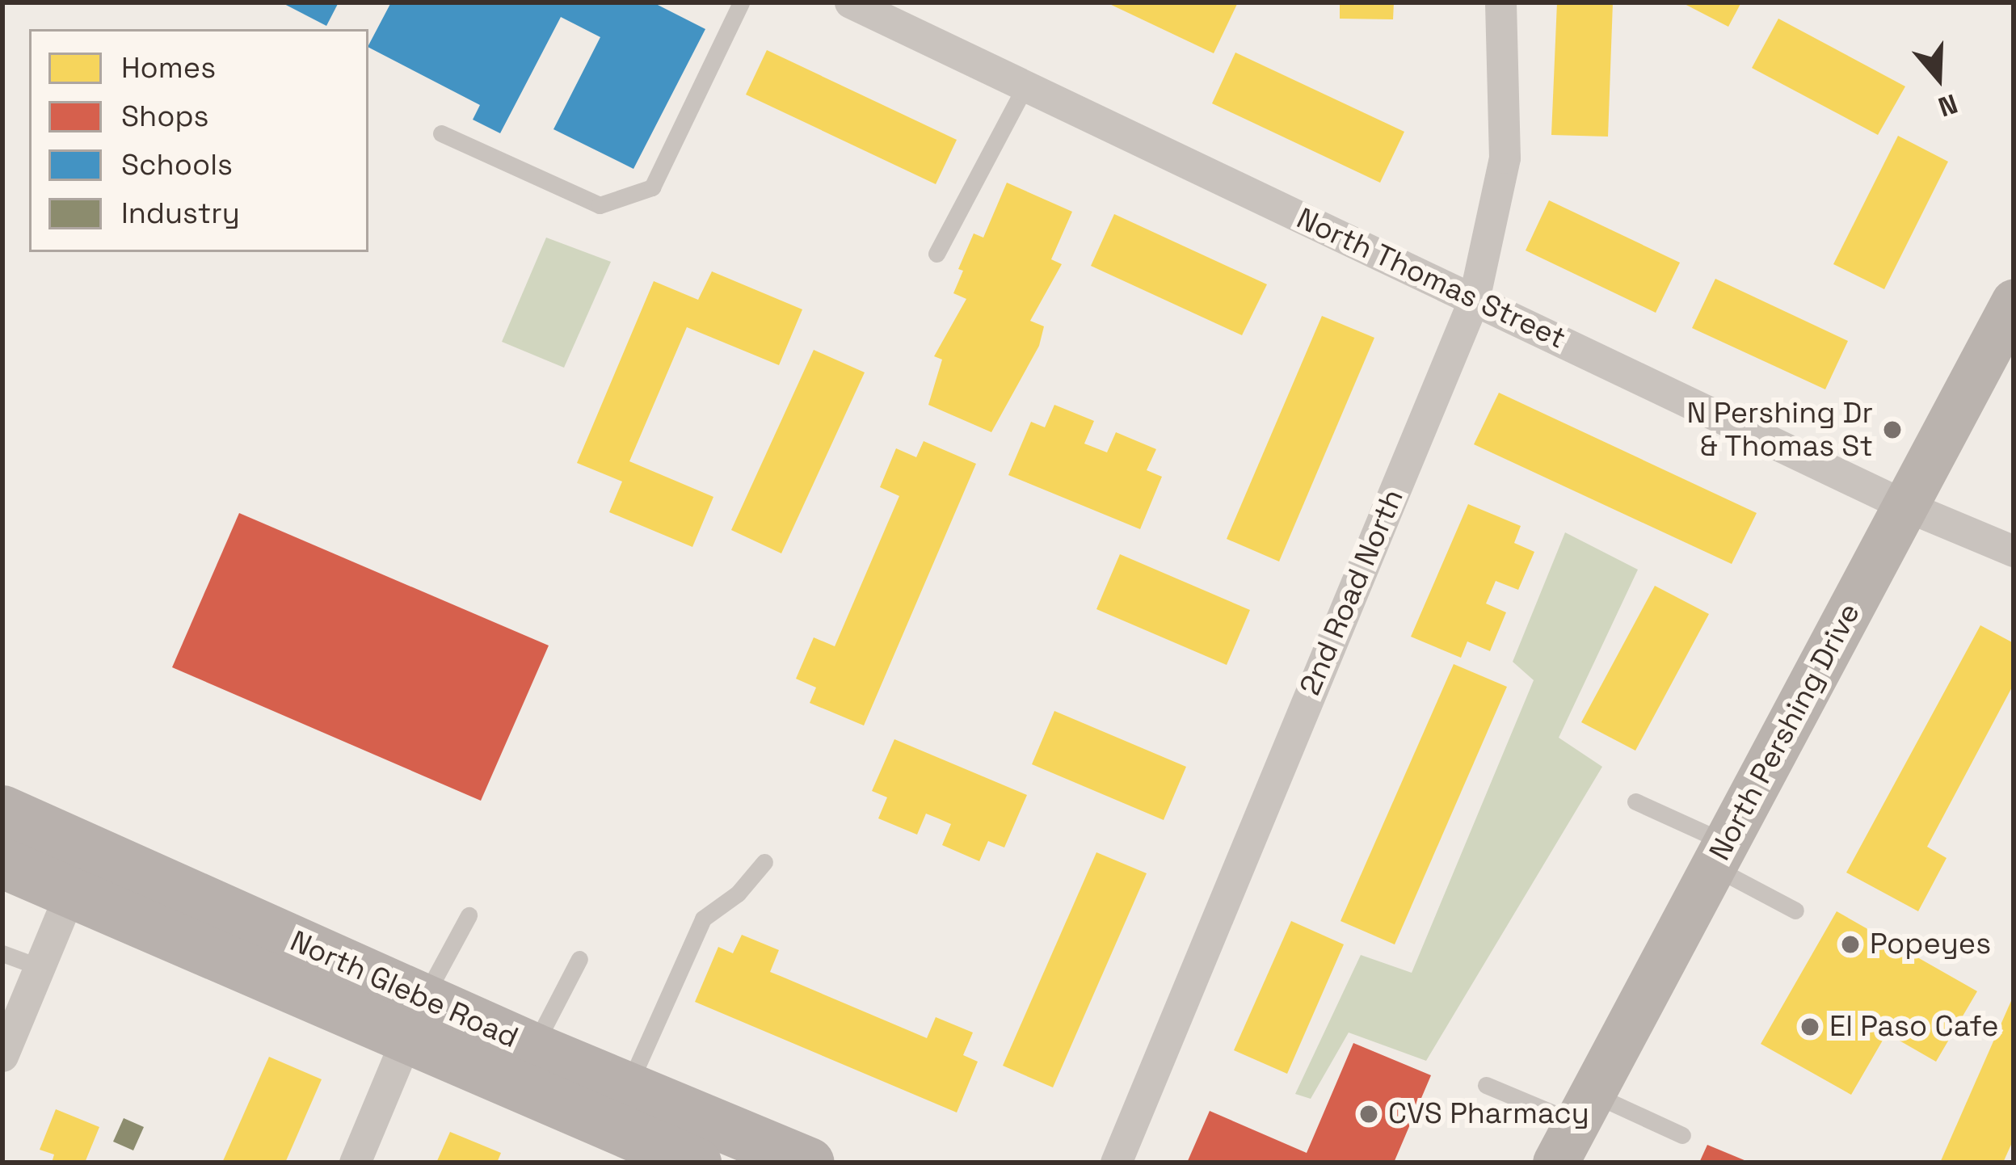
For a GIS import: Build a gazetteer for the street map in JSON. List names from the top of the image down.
{
  "streets": {
    "main road": ["North Glebe Road"],
    "street": ["North Thomas Street", "2nd Road North", "North Pershing Drive"]
  },
  "crossings": [
    ["North Thomas Street", "2nd Road North"],
    ["North Thomas Street", "North Pershing Drive"]
  ],
  "places": [
    "N Pershing Dr & Thomas St",
    "Popeyes",
    "El Paso Cafe",
    "CVS Pharmacy"
  ],
  "legend": [
    "Homes",
    "Shops",
    "Schools",
    "Industry"
  ],
  "north": "bottom"
}
